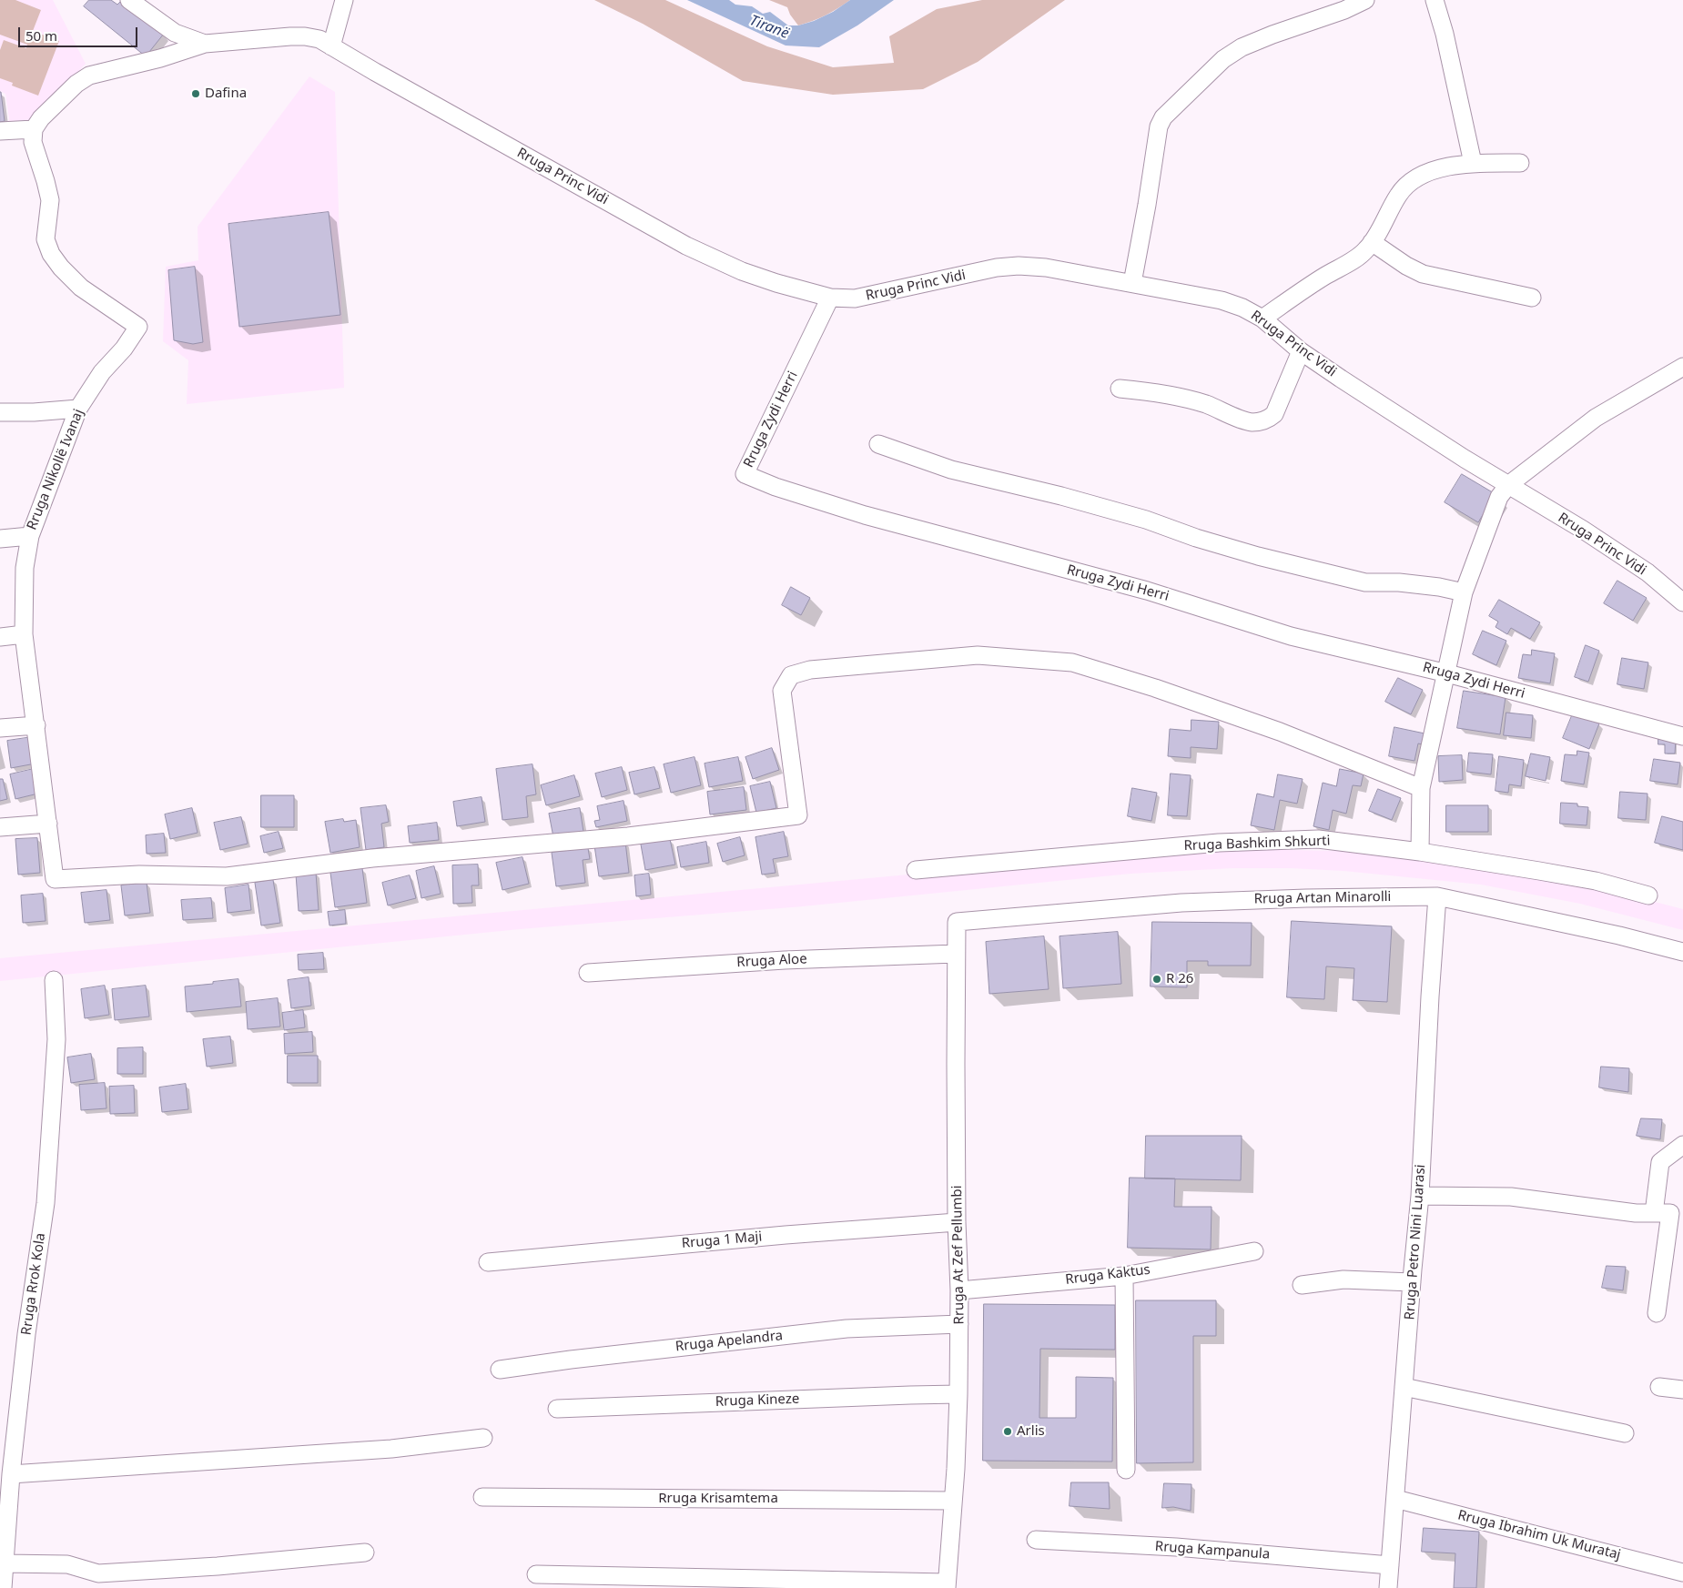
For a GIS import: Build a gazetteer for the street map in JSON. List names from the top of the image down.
{
  "streets": {
    "street": [
      "Rruga Princ Vidi",
      "Rruga Zydi Herri",
      "Rruga Nikollë Ivanaj",
      "Rruga Bashkim Shkurti",
      "Rruga Artan Minarolli",
      "Rruga Aloe",
      "Rruga 1 Maji",
      "Rruga Petro Nini Luarasi",
      "Rruga At Zef Pellumbi",
      "Rruga Kaktus",
      "Rruga Rrok Kola",
      "Rruga Apelandra",
      "Rruga Kineze",
      "Rruga Krisamtema",
      "Rruga Ibrahim Uk Murataj",
      "Rruga Kampanula"
    ]
  },
  "crossings": [
    ["Rruga Princ Vidi", "Rruga Zydi Herri"],
    ["Rruga Artan Minarolli", "Rruga Petro Nini Luarasi"],
    ["Rruga Artan Minarolli", "Rruga At Zef Pellumbi"],
    ["Rruga Aloe", "Rruga At Zef Pellumbi"],
    ["Rruga 1 Maji", "Rruga At Zef Pellumbi"],
    ["Rruga Petro Nini Luarasi", "Rruga Ibrahim Uk Murataj"],
    ["Rruga Petro Nini Luarasi", "Rruga Kampanula"],
    ["Rruga At Zef Pellumbi", "Rruga Kaktus"],
    ["Rruga At Zef Pellumbi", "Rruga Apelandra"],
    ["Rruga At Zef Pellumbi", "Rruga Kineze"],
    ["Rruga At Zef Pellumbi", "Rruga Krisamtema"]
  ],
  "water": ["Tiranë"],
  "places": ["Dafina", "R 26", "Arlis"],
  "scale_bar": "50 m"
}
